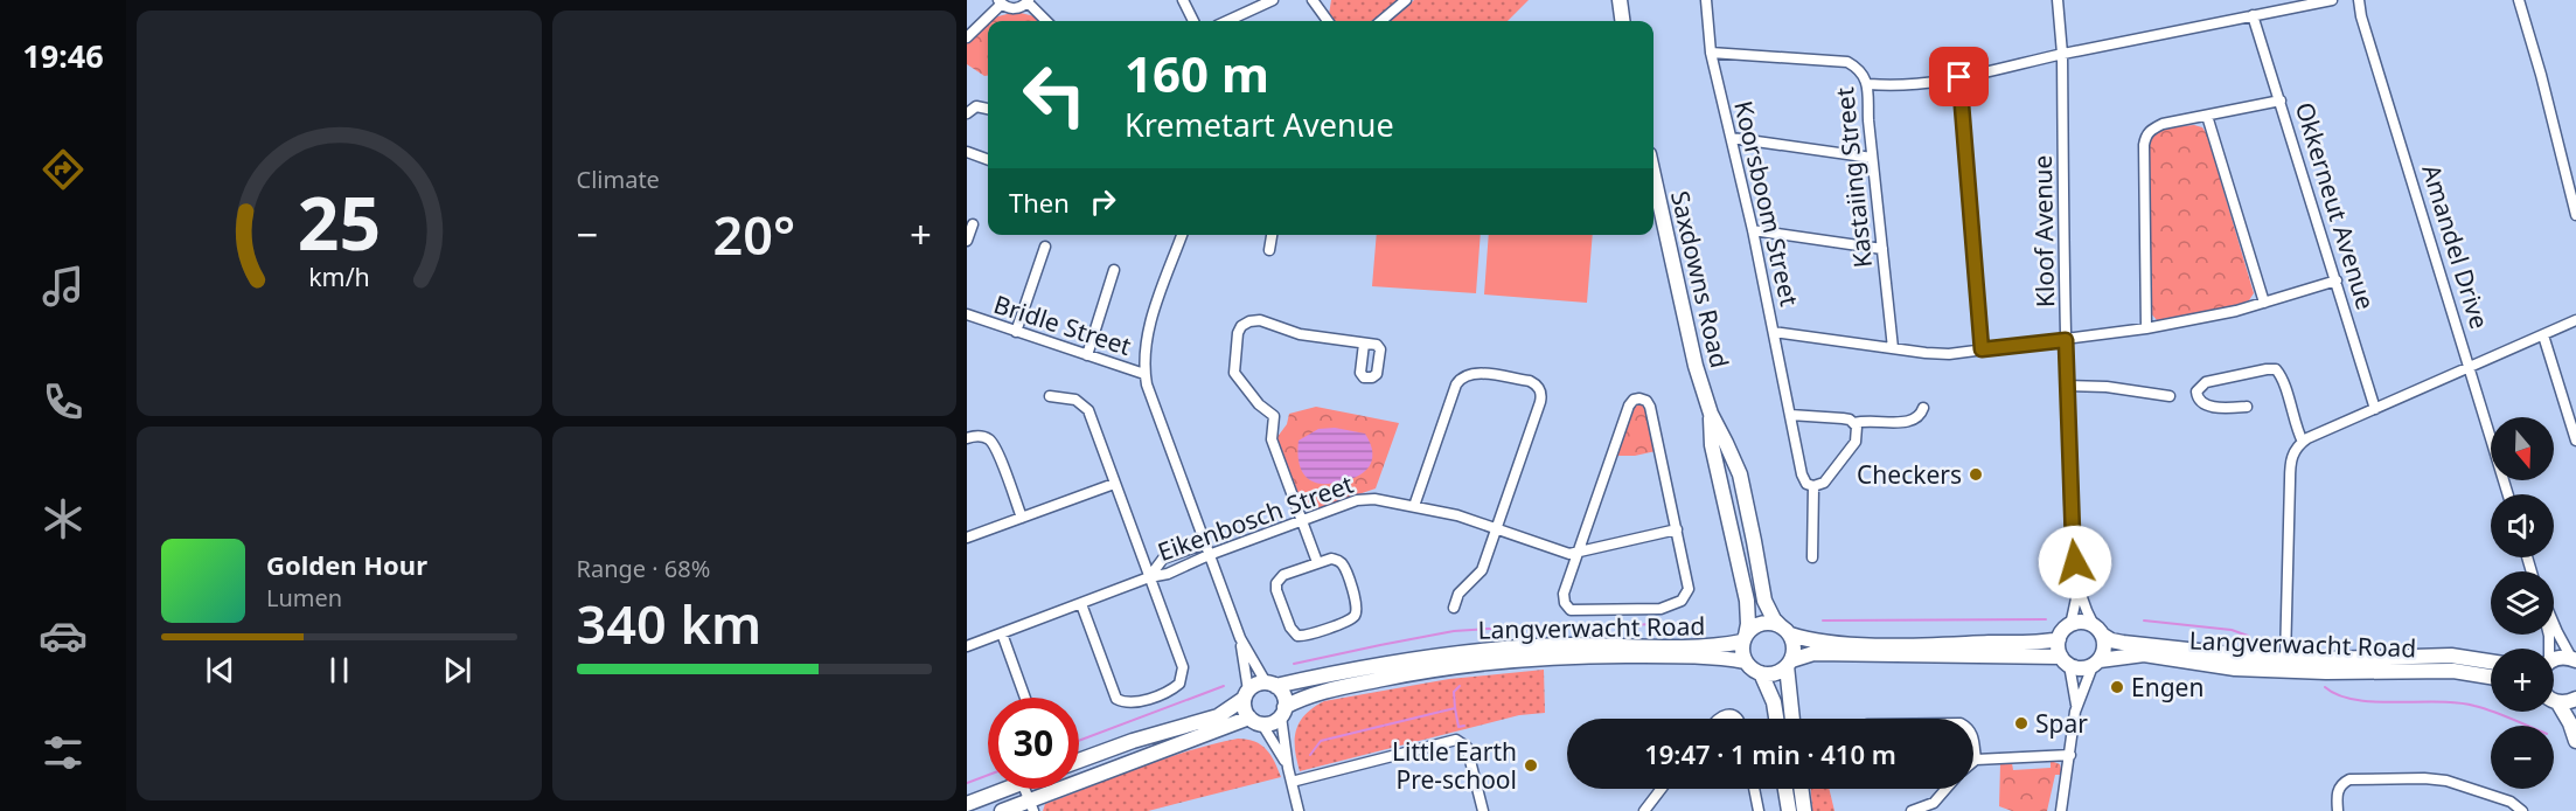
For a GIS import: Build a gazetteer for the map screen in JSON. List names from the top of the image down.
{
  "streets": {
    "street": [
      "Kastaiing Street",
      "Koorsboom Street",
      "Okkerneut Avenue",
      "Kloof Avenue",
      "Amandel Drive",
      "Saxdowns Road",
      "Bridle Street",
      "Eikenbosch Street",
      "Langverwacht Road"
    ]
  },
  "crossings": [
    ["Kastaiing Street", "Koorsboom Street"],
    ["Kloof Avenue", "Langverwacht Road"],
    ["Saxdowns Road", "Langverwacht Road"]
  ],
  "places": [
    "Checkers",
    "Engen",
    "Spar",
    "Little Earth Pre-school"
  ],
  "north": "bottom",
  "page": {
    "tabs": "19:46",
    "tile": [
      "Climate",
      ["Range · 68%", "340 km"]
    ],
    "turn": ["160 m", "Kremetart Avenue"],
    "then": "Then",
    "heat": ["−", "20°", "+"],
    "map_buttons": ["+", "−"],
    "song": ["Golden Hour", "Lumen"],
    "limit": "30",
    "trip": "19:47 · 1 min · 410 m",
    "gauge": ["25", "km/h"]
  }
}
